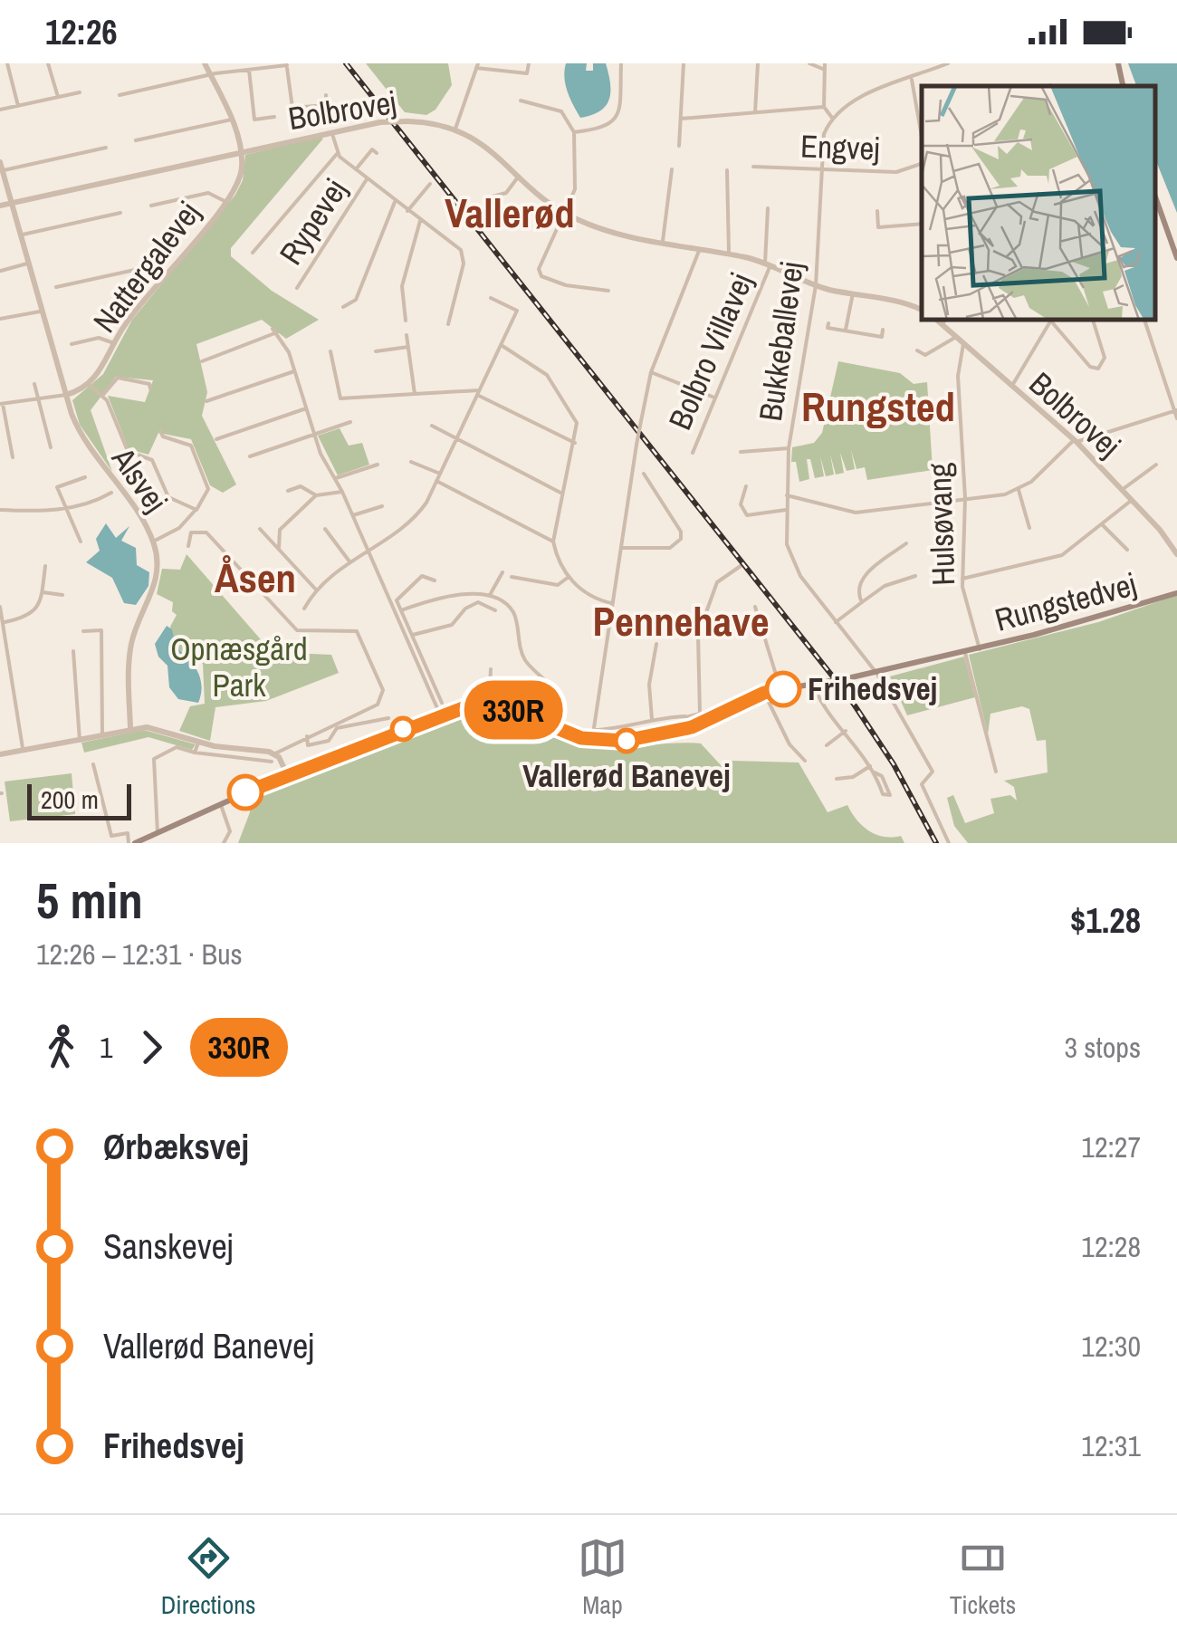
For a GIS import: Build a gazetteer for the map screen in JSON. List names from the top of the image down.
{
  "streets": {
    "main road": ["Rungstedvej"],
    "street": [
      "Bolbrovej",
      "Engvej",
      "Rypevej",
      "Nattergalevej",
      "Bukkeballevej",
      "Bolbro Villavej",
      "Alsvej",
      "Hulsøvang"
    ]
  },
  "crossings": [
    ["Bolbrovej", "Nattergalevej"],
    ["Bolbrovej", "Bukkeballevej"],
    ["Bolbrovej", "Bolbro Villavej"],
    ["Bolbrovej", "Alsvej"],
    ["Bolbrovej", "Hulsøvang"],
    ["Engvej", "Bukkeballevej"],
    ["Bukkeballevej", "Rungstedvej"],
    ["Hulsøvang", "Rungstedvej"]
  ],
  "districts": [
    "Vallerød",
    "Rungsted",
    "Åsen",
    "Pennehave"
  ],
  "parks": ["Opnæsgård Park"],
  "places": ["Frihedsvej", "Vallerød Banevej"],
  "lines": ["bus line 330R"],
  "scale_bar": "200 m",
  "page": {
    "status": "12:26",
    "on_map": "330R",
    "scale": "200 m",
    "heading": ["5 min", "12:26 – 12:31 · Bus", "$1.28"],
    "legs": ["1", "330R", "3 stops"],
    "list": [
      {
        "name": "Ørbæksvej",
        "value": "12:27"
      },
      {
        "name": "Sanskevej",
        "value": "12:28"
      },
      {
        "name": "Vallerød Banevej",
        "value": "12:30"
      },
      {
        "name": "Frihedsvej",
        "value": "12:31"
      }
    ],
    "tabs": ["Directions", "Map", "Tickets"]
  }
}
